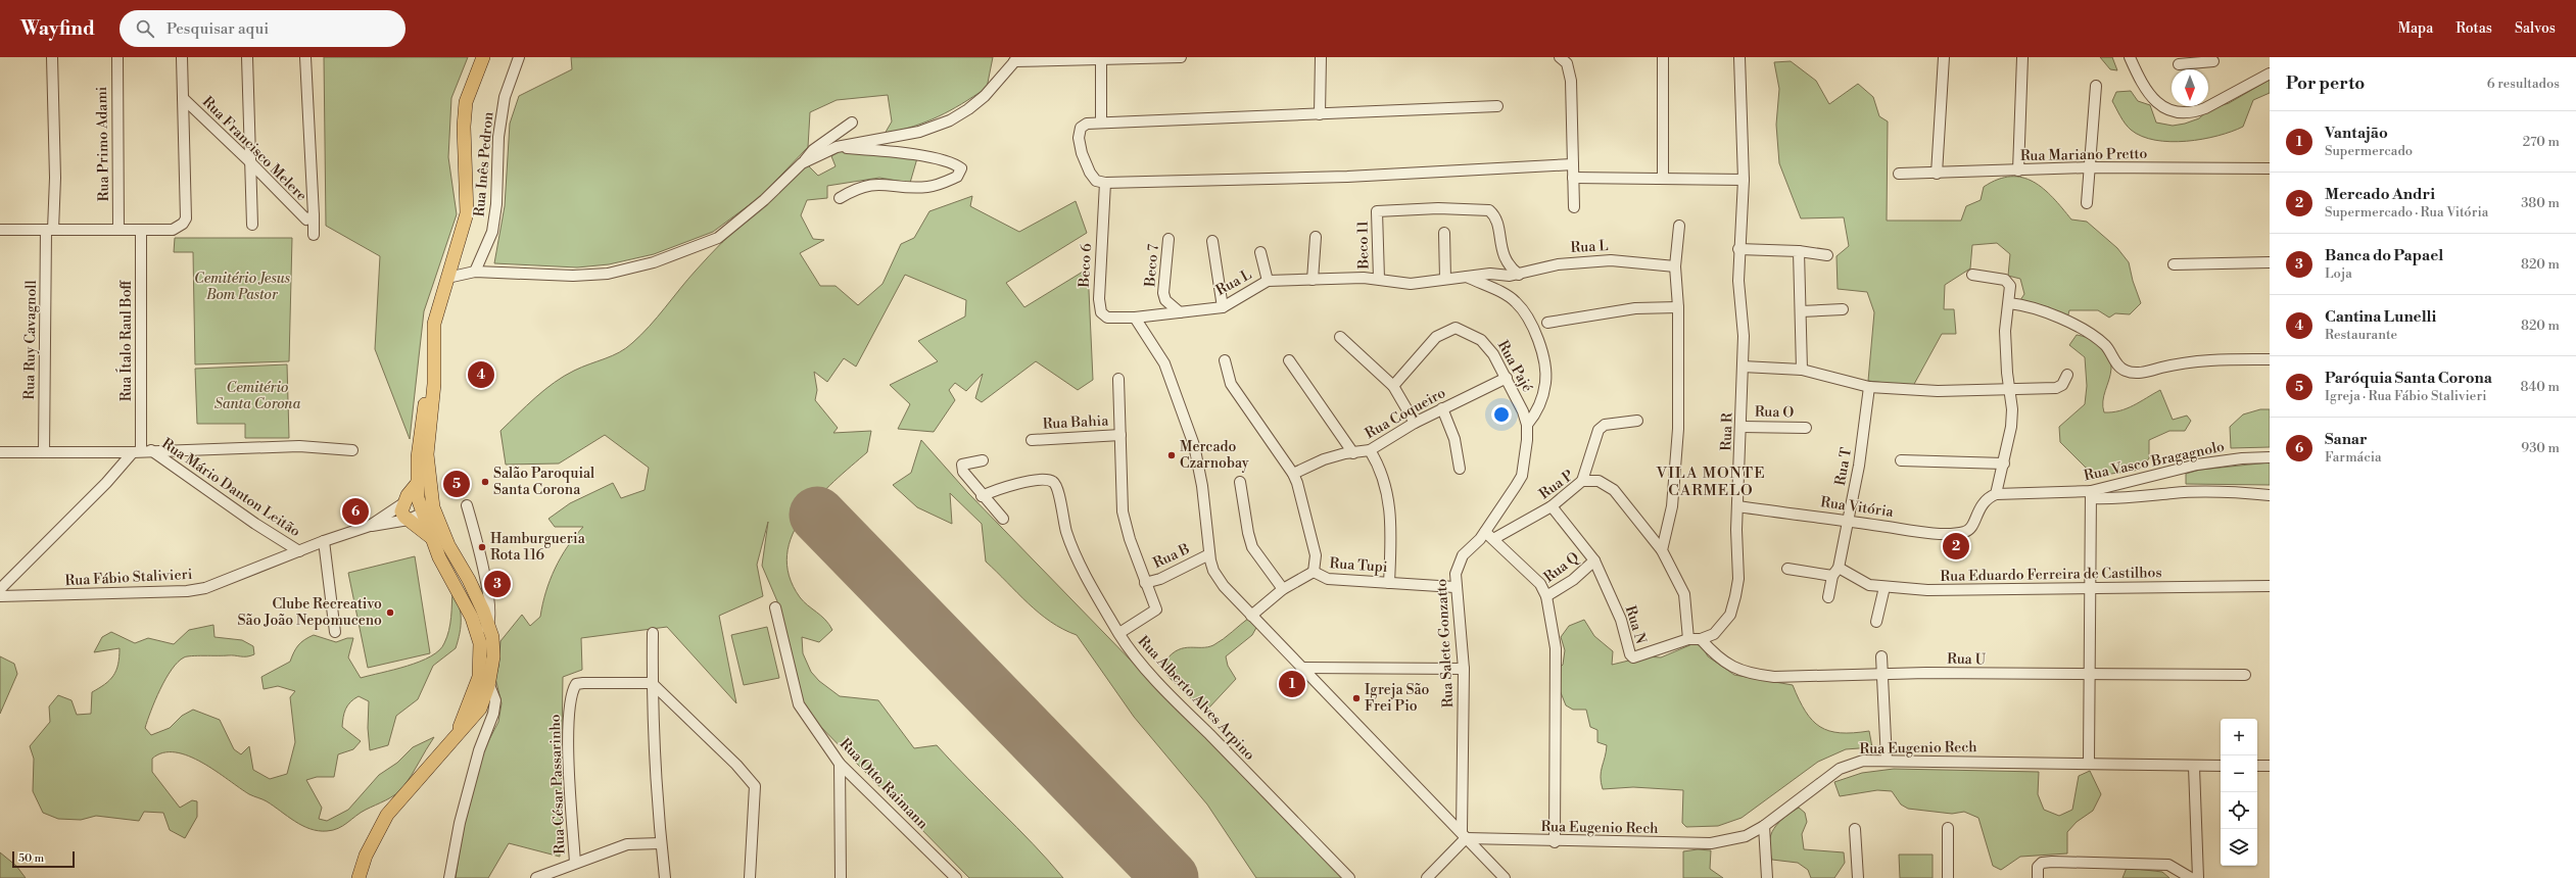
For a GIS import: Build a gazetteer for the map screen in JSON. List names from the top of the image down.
{
  "streets": {
    "street": [
      "Rua Primo Adami",
      "Rua Francisco Melere",
      "Rua Mariano Pretto",
      "Rua Inês Pedron",
      "Beco 11",
      "Rua L",
      "Beco 6",
      "Beco 7",
      "Rua Ruy Cavagnoll",
      "Rua Ítalo Raul Boff",
      "Rua Pajé",
      "Rua O",
      "Rua Coqueiro",
      "Rua Bahia",
      "Rua R",
      "Rua Vasco Bragagnolo",
      "Rua T",
      "Rua P",
      "Rua Mário Danton Leitão",
      "Rua Vitória",
      "Rua B",
      "Rua Tupi",
      "Rua Q",
      "Rua Eduardo Ferreira de Castilhos",
      "Rua Fábio Stalivieri",
      "Rua N",
      "Rua Salete Gonzatto",
      "Rua U",
      "Rua Alberto Alves Arpino",
      "Rua Eugenio Rech",
      "Rua César Passarinho",
      "Rua Otto Raimann"
    ]
  },
  "crossings": [
    ["Beco 11", "Rua L"],
    ["Rua L", "Beco 6"],
    ["Rua L", "Beco 7"],
    ["Rua Ítalo Raul Boff", "Rua Mário Danton Leitão"],
    ["Rua Pajé", "Rua Coqueiro"],
    ["Rua Pajé", "Rua Salete Gonzatto"],
    ["Rua O", "Rua R"],
    ["Rua R", "Rua Vitória"],
    ["Rua R", "Rua N"],
    ["Rua Vasco Bragagnolo", "Rua Vitória"],
    ["Rua T", "Rua Vitória"],
    ["Rua T", "Rua Eduardo Ferreira de Castilhos"],
    ["Rua P", "Rua N"],
    ["Rua P", "Rua Salete Gonzatto"],
    ["Rua Mário Danton Leitão", "Rua Fábio Stalivieri"],
    ["Rua Tupi", "Rua Salete Gonzatto"],
    ["Rua Q", "Rua N"],
    ["Rua N", "Rua U"],
    ["Rua Salete Gonzatto", "Rua Eugenio Rech"]
  ],
  "districts": ["VILA MONTE CARMELO"],
  "parks": ["Cemitério Jesus Bom Pastor", "Cemitério Santa Corona"],
  "places": [
    "Mercado Czarnobay",
    "Salão Paroquial Santa Corona",
    "Hamburgueria Rota 116",
    "Clube Recreativo São João Nepomuceno",
    "Igreja São Frei Pio"
  ],
  "scale_bar": "50 m",
  "north": "bottom",
  "page": {
    "header": "Wayfind",
    "search": "Pesquisar aqui",
    "nav": ["Mapa", "Rotas", "Salvos"],
    "heading": ["Por perto", "6 resultados"],
    "list": [
      {
        "mark": "1",
        "name": "Vantajão",
        "note": "Supermercado",
        "value": "270 m"
      },
      {
        "mark": "2",
        "name": "Mercado Andri",
        "note": "Supermercado · Rua Vitória",
        "value": "380 m"
      },
      {
        "mark": "3",
        "name": "Banca do Papael",
        "note": "Loja",
        "value": "820 m"
      },
      {
        "mark": "4",
        "name": "Cantina Lunelli",
        "note": "Restaurante",
        "value": "820 m"
      },
      {
        "mark": "5",
        "name": "Paróquia Santa Corona",
        "note": "Igreja · Rua Fábio Stalivieri",
        "value": "840 m"
      },
      {
        "mark": "6",
        "name": "Sanar",
        "note": "Farmácia",
        "value": "930 m"
      }
    ],
    "pins": [
      "4",
      "5",
      "6",
      "2",
      "3",
      "1"
    ],
    "map_buttons": ["+", "−"],
    "scale": "50 m"
  }
}
